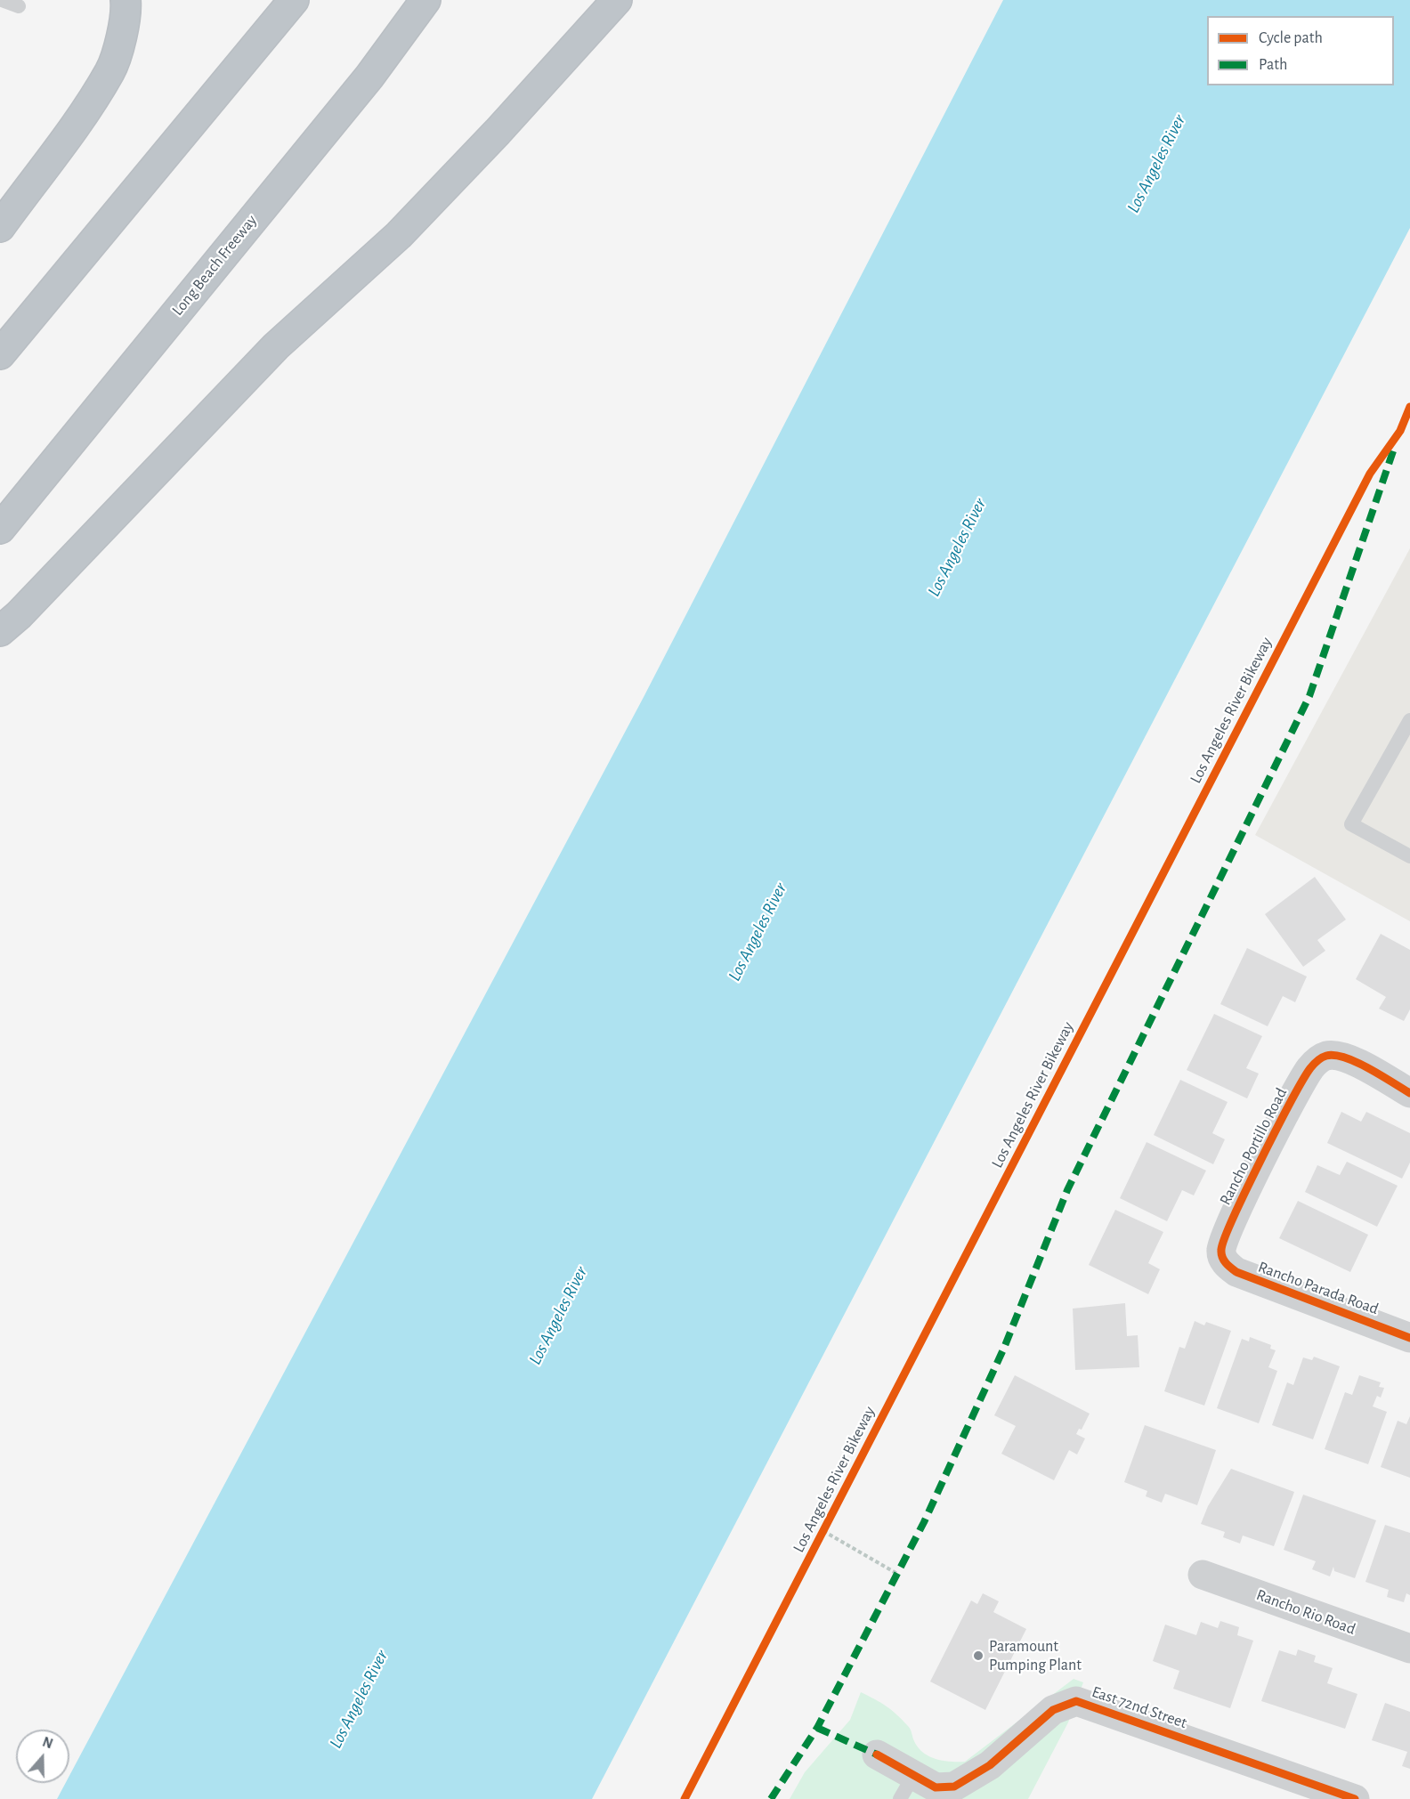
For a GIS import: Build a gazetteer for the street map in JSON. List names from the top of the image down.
{
  "streets": {
    "highway": ["Long Beach Freeway"],
    "street": [
      "Rancho Portillo Road",
      "Rancho Parada Road",
      "Rancho Rio Road",
      "East 72nd Street"
    ],
    "cycle path": ["Los Angeles River Bikeway"]
  },
  "crossings": [
    ["Rancho Portillo Road", "Rancho Parada Road"]
  ],
  "water": ["Los Angeles River"],
  "places": ["Paramount Pumping Plant"],
  "legend": ["Cycle path", "Path"],
  "north": "top"
}
